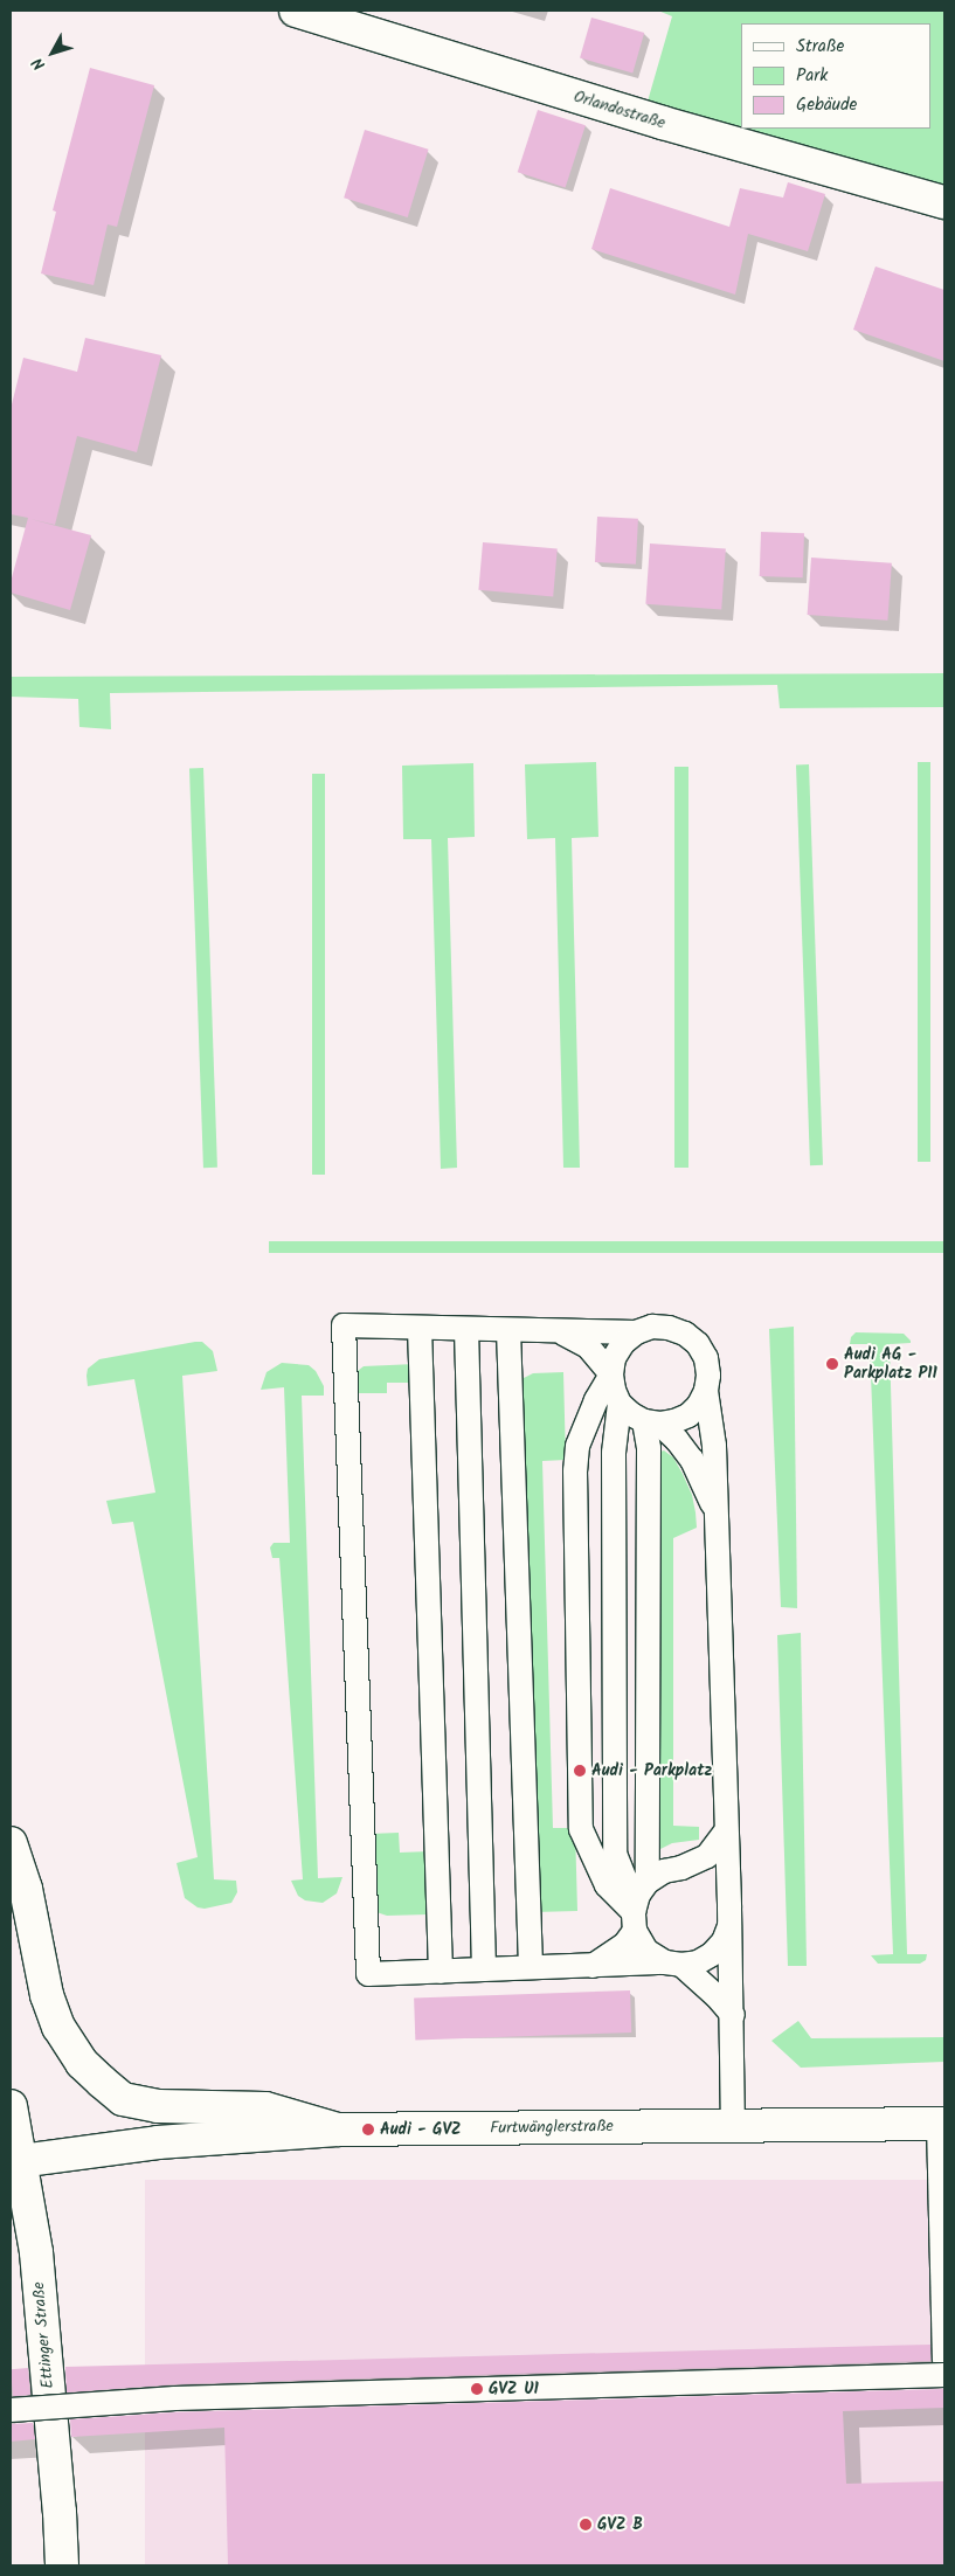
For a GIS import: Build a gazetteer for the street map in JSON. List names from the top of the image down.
{
  "streets": {
    "street": ["Orlandostraße", "Furtwänglerstraße", "Ettinger Straße"]
  },
  "crossings": [
    ["Furtwänglerstraße", "Ettinger Straße"]
  ],
  "places": [
    "Audi AG - Parkplatz P11",
    "Audi - Parkplatz",
    "Audi - GVZ",
    "GVZ U1",
    "GVZ B"
  ],
  "legend": ["Straße", "Park", "Gebäude"],
  "north": "bottom left"
}
